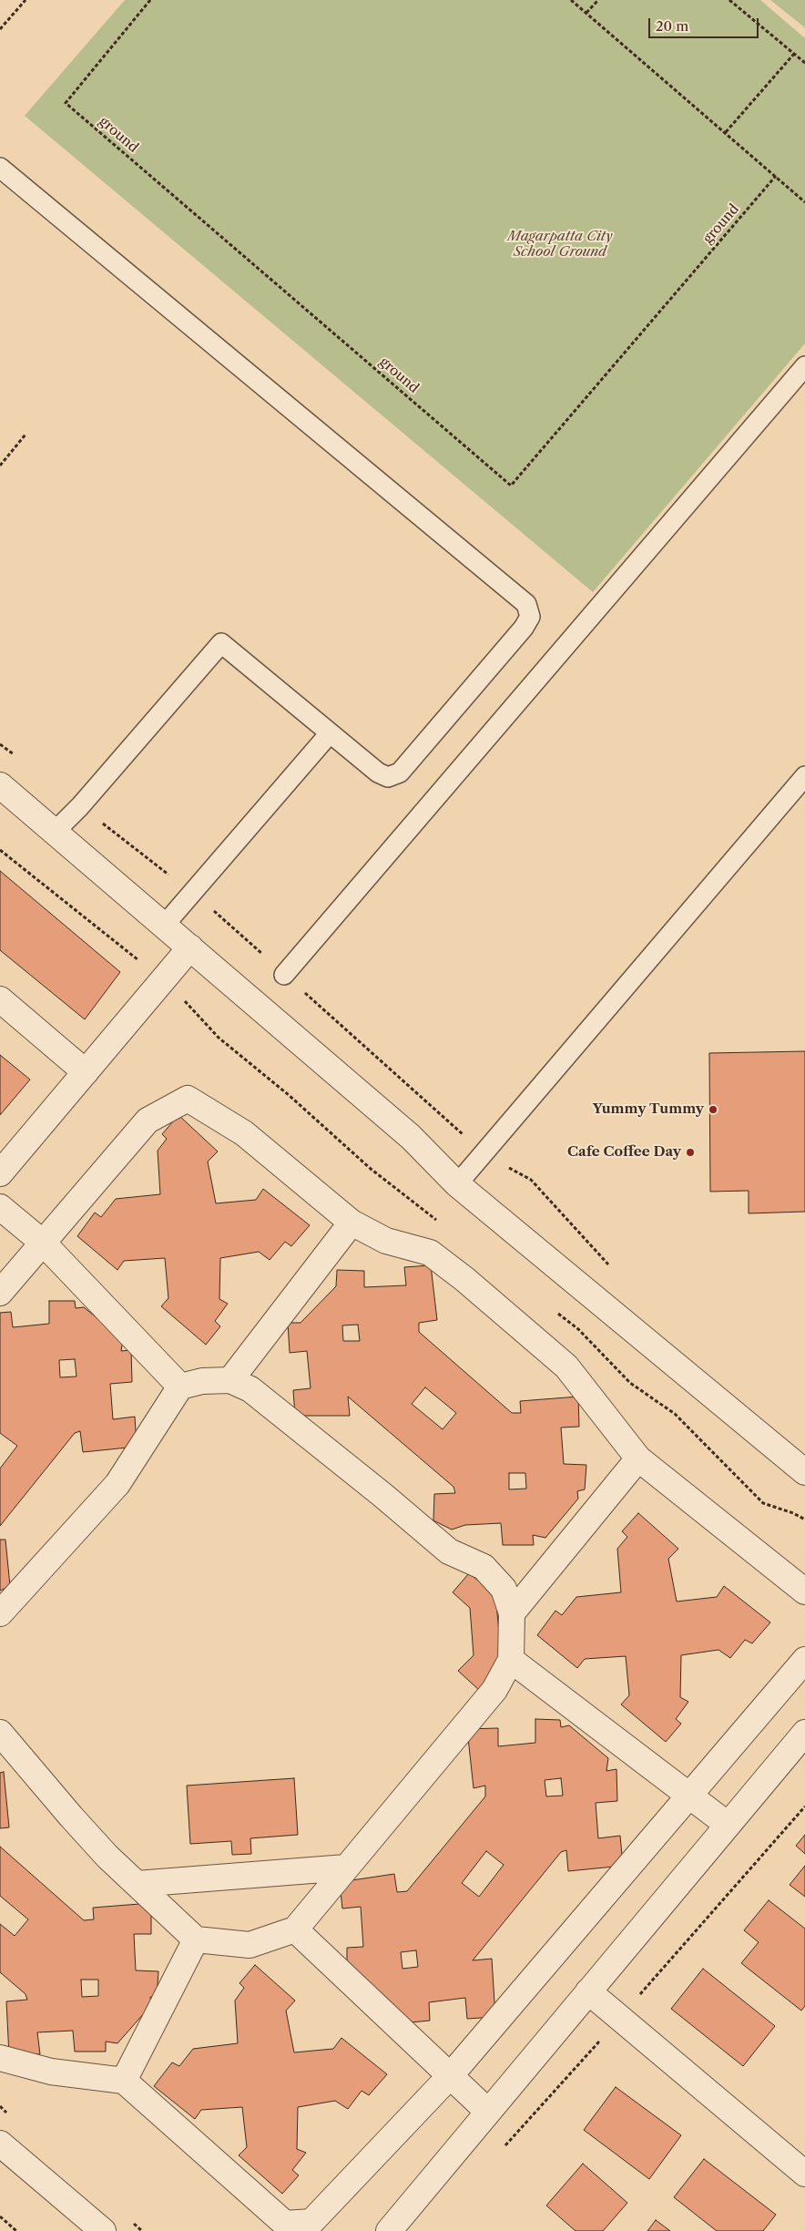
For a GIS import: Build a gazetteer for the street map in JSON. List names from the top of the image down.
{
  "streets": {
    "path": ["ground"]
  },
  "parks": ["Magarpatta City School Ground"],
  "places": ["Yummy Tummy", "Cafe Coffee Day"],
  "scale_bar": "20 m"
}
